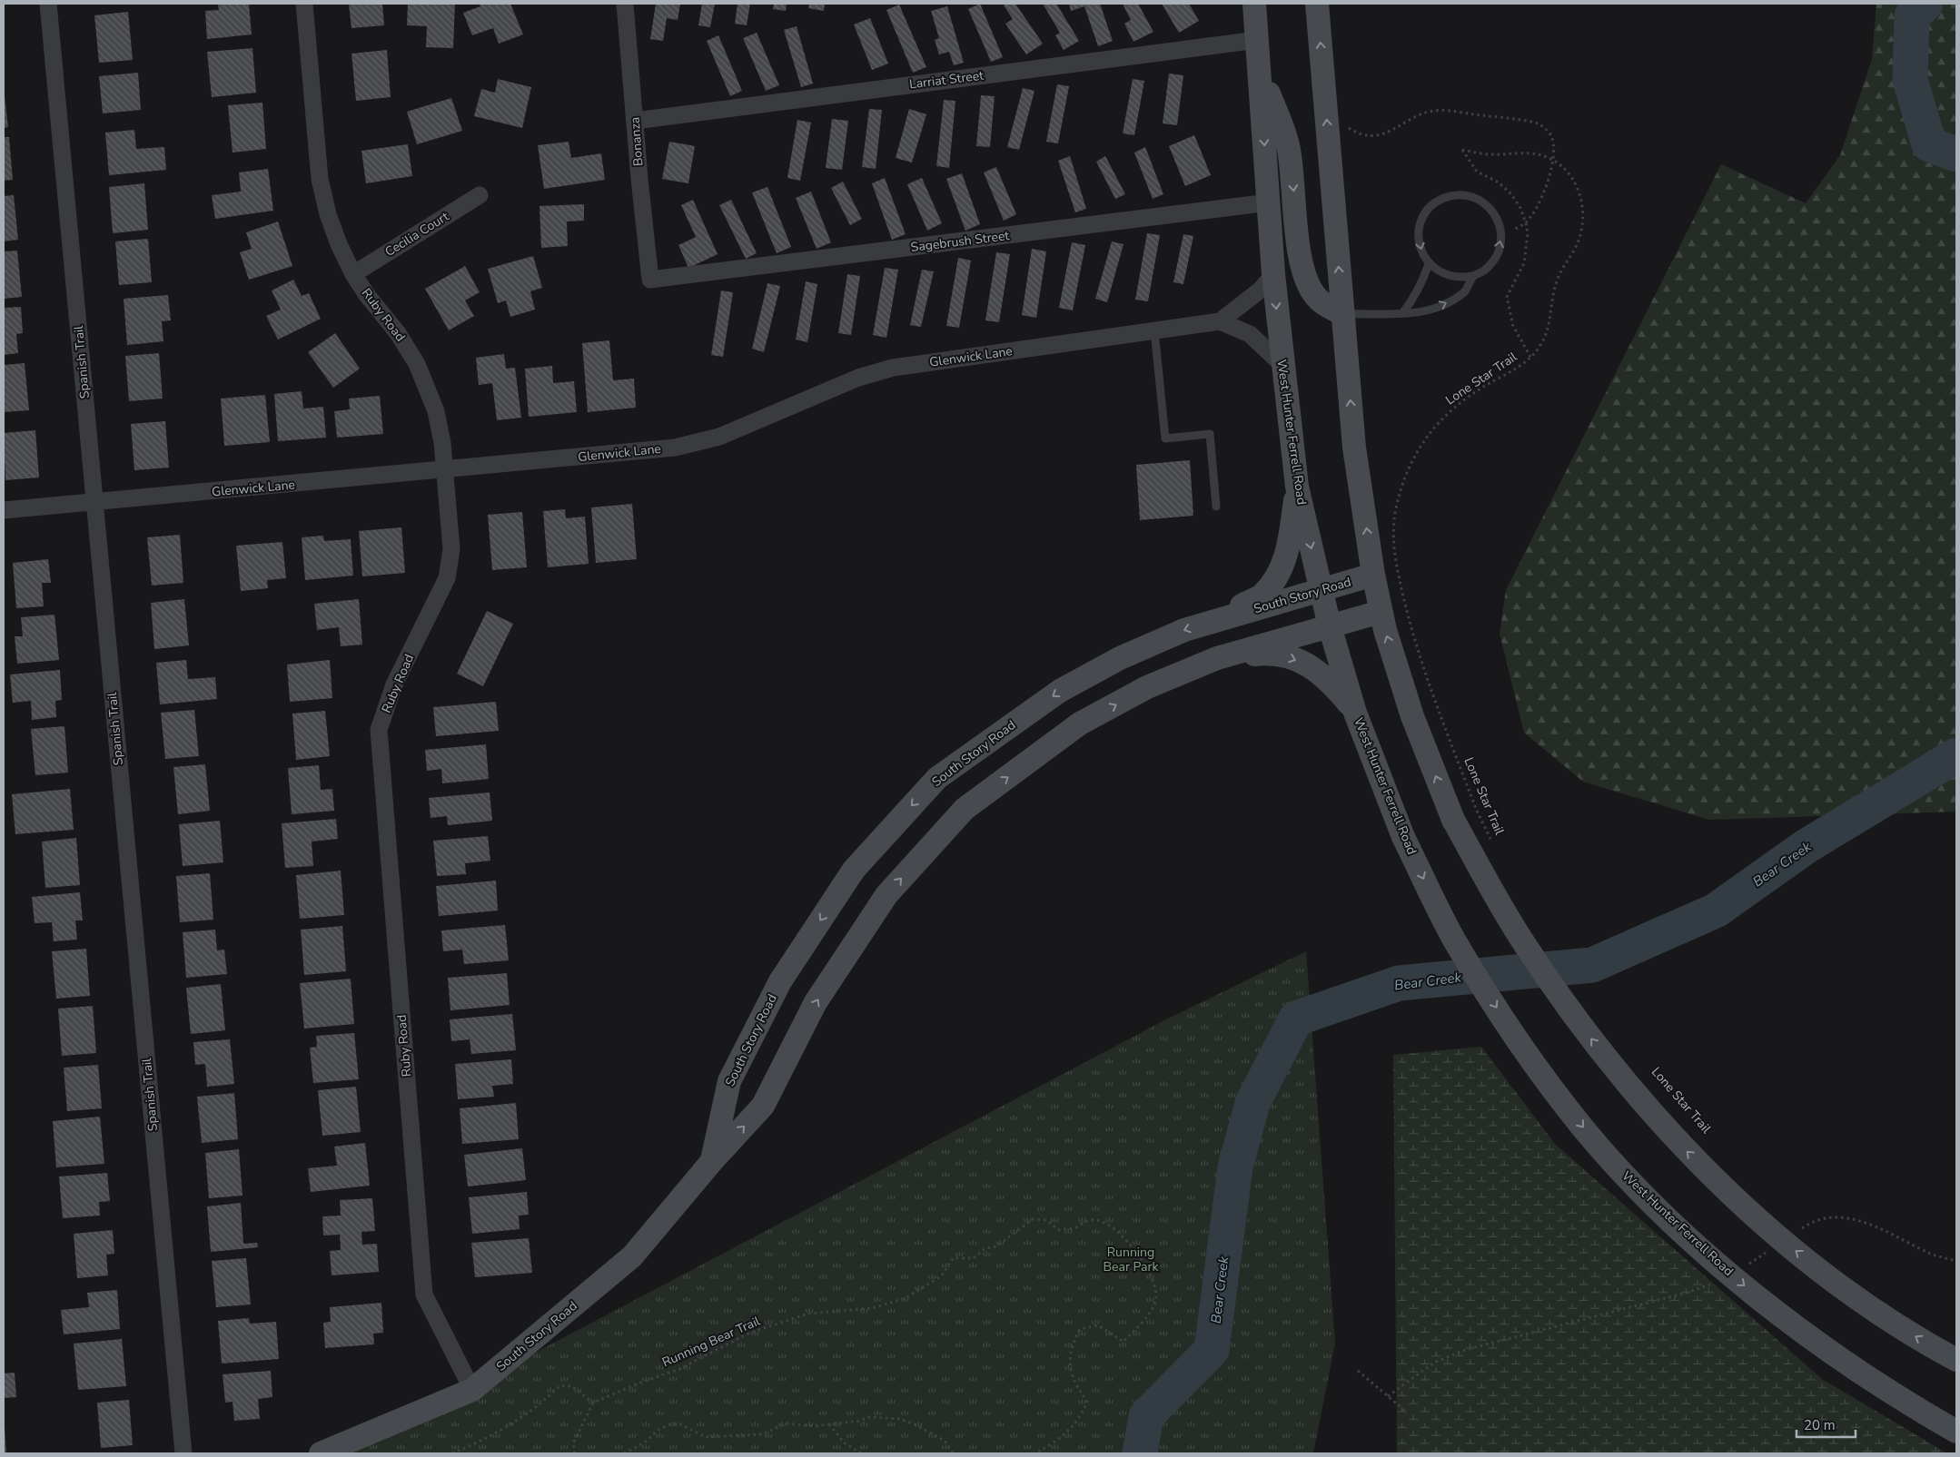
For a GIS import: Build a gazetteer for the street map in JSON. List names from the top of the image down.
{
  "streets": {
    "main road": ["West Hunter Ferrell Road", "South Story Road"],
    "street": [
      "Larriat Street",
      "Bonanza",
      "Cecilia Court",
      "Sagebrush Street",
      "Ruby Road",
      "Glenwick Lane",
      "Spanish Trail"
    ],
    "path": ["Lone Star Trail", "Running Bear Trail"]
  },
  "crossings": [
    ["Larriat Street", "Bonanza"],
    ["Larriat Street", "West Hunter Ferrell Road"],
    ["Bonanza", "Sagebrush Street"],
    ["Cecilia Court", "Ruby Road"],
    ["Sagebrush Street", "West Hunter Ferrell Road"],
    ["Ruby Road", "Glenwick Lane"],
    ["Ruby Road", "South Story Road"],
    ["Glenwick Lane", "Spanish Trail"],
    ["Glenwick Lane", "West Hunter Ferrell Road"],
    ["West Hunter Ferrell Road", "South Story Road"]
  ],
  "water": ["Bear Creek"],
  "parks": ["Running Bear Park"],
  "scale_bar": "20 m"
}
